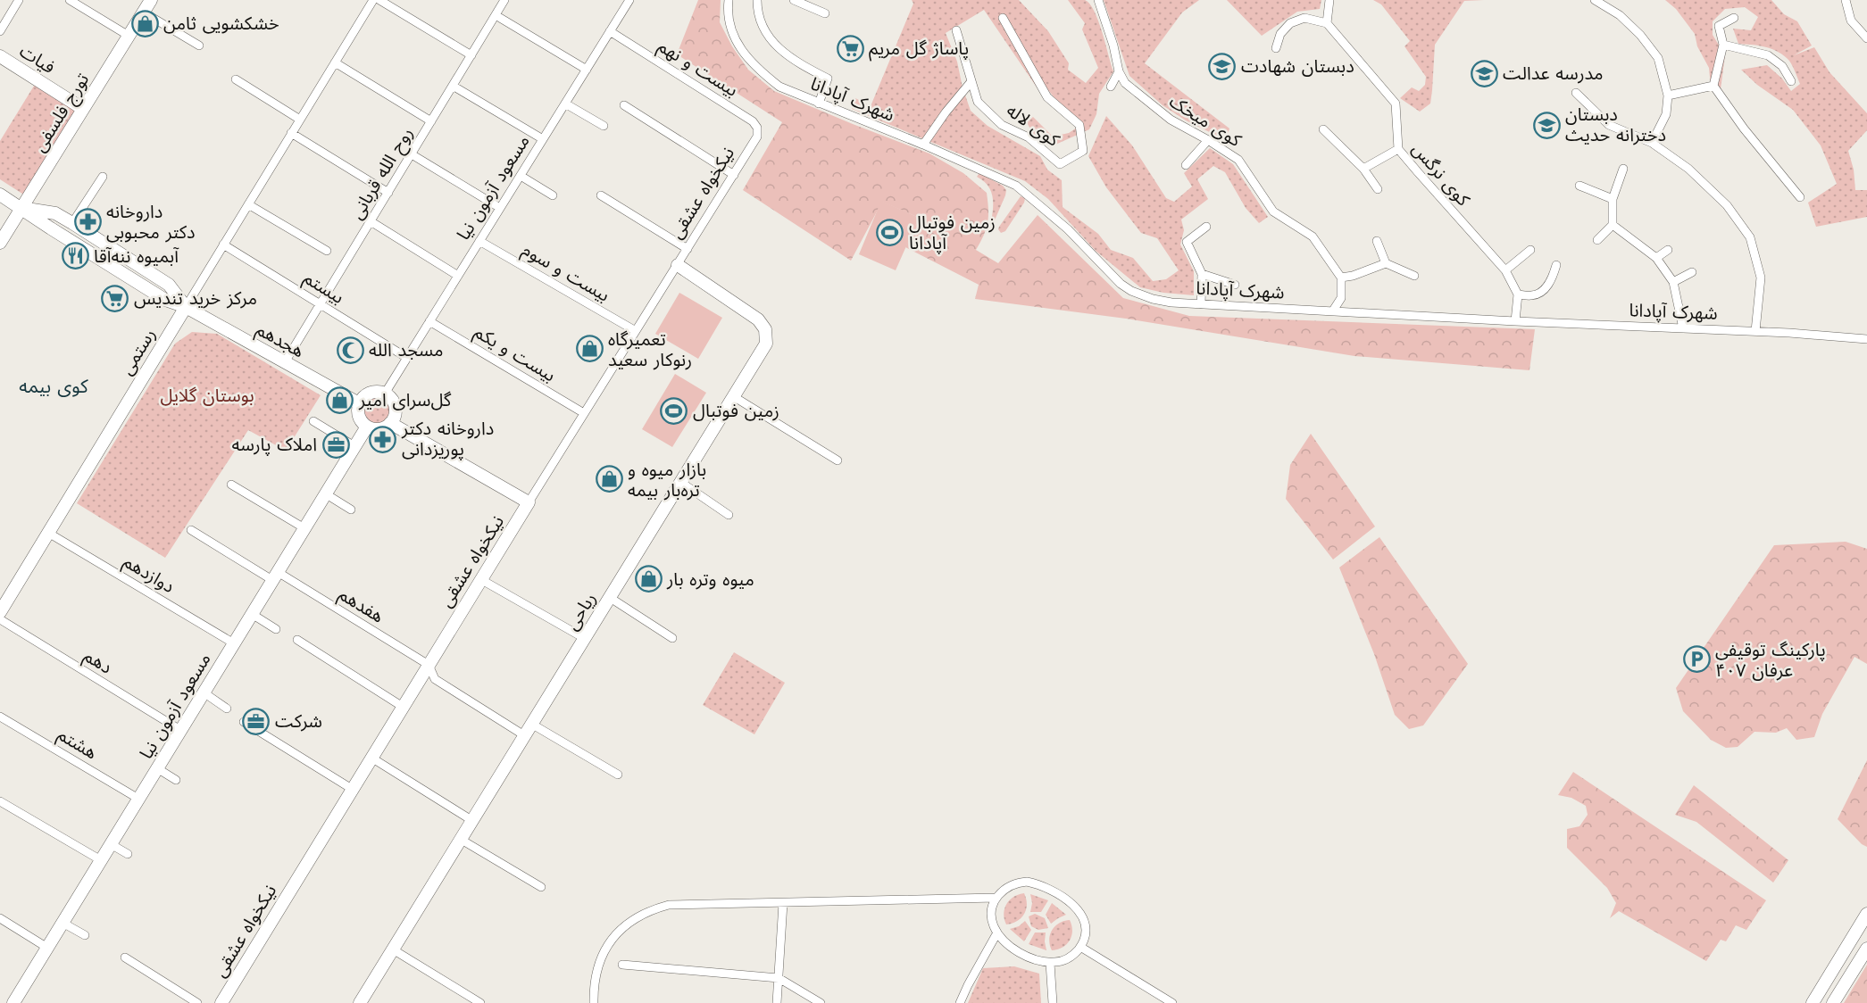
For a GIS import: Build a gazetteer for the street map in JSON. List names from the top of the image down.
{
  "streets": {
    "street": [
      "فیات",
      "بیست و نهم",
      "شهرک آپادانا",
      "تورج فلسفی",
      "کوی میخک",
      "کوی لاله",
      "روح الله قربانی",
      "کوی نرگس",
      "مسعود آزمون نیا",
      "نیکخواه عشقی",
      "بیست و سوم",
      "بیستم",
      "هجدهم",
      "رستمی",
      "بیست و یکم",
      "دوازدهم",
      "هفدهم",
      "ریاحی",
      "دهم",
      "هشتم"
    ]
  },
  "crossings": [
    ["فیات", "تورج فلسفی"],
    ["بیست و نهم", "مسعود آزمون نیا"],
    ["بیست و نهم", "نیکخواه عشقی"],
    ["تورج فلسفی", "هجدهم"],
    ["روح الله قربانی", "بیستم"],
    ["روح الله قربانی", "هجدهم"],
    ["مسعود آزمون نیا", "بیست و سوم"],
    ["مسعود آزمون نیا", "بیستم"],
    ["مسعود آزمون نیا", "هجدهم"],
    ["مسعود آزمون نیا", "بیست و یکم"],
    ["مسعود آزمون نیا", "دوازدهم"],
    ["مسعود آزمون نیا", "هفدهم"],
    ["مسعود آزمون نیا", "دهم"],
    ["مسعود آزمون نیا", "هشتم"],
    ["نیکخواه عشقی", "بیست و سوم"],
    ["نیکخواه عشقی", "بیست و یکم"],
    ["نیکخواه عشقی", "هفدهم"],
    ["نیکخواه عشقی", "ریاحی"],
    ["بیستم", "رستمی"],
    ["هجدهم", "رستمی"],
    ["رستمی", "دوازدهم"],
    ["هفدهم", "ریاحی"]
  ],
  "districts": ["کوی بیمه"],
  "parks": ["بوستان گلایل"],
  "places": {
    "shop": [
      "خشکشویی ثامن",
      "تعمیرگاه رنوکار سعید",
      "گل‌سرای امیر",
      "بازار میوه و تره‌بار بیمه",
      "میوه وتره بار"
    ],
    "supermarket": ["پاساژ گل مریم", "مرکز خرید تندیس"],
    "school or university": ["دبستان شهادت", "مدرسه عدالت", "دبستان دخترانه حدیث"],
    "pharmacy": ["داروخانه دکتر محبوبی", "داروخانه دکتر پوریزدانی"],
    "sports": ["زمین فوتبال آپادانا", "زمین فوتبال"],
    "restaurant": ["آبمیوه ننه‌آقا"],
    "mosque": ["مسجد الله"],
    "office": ["املاک پارسه", "شرکت"],
    "parking": ["پارکینگ توقیفی عرفان ۴۰۷"]
  }
}
